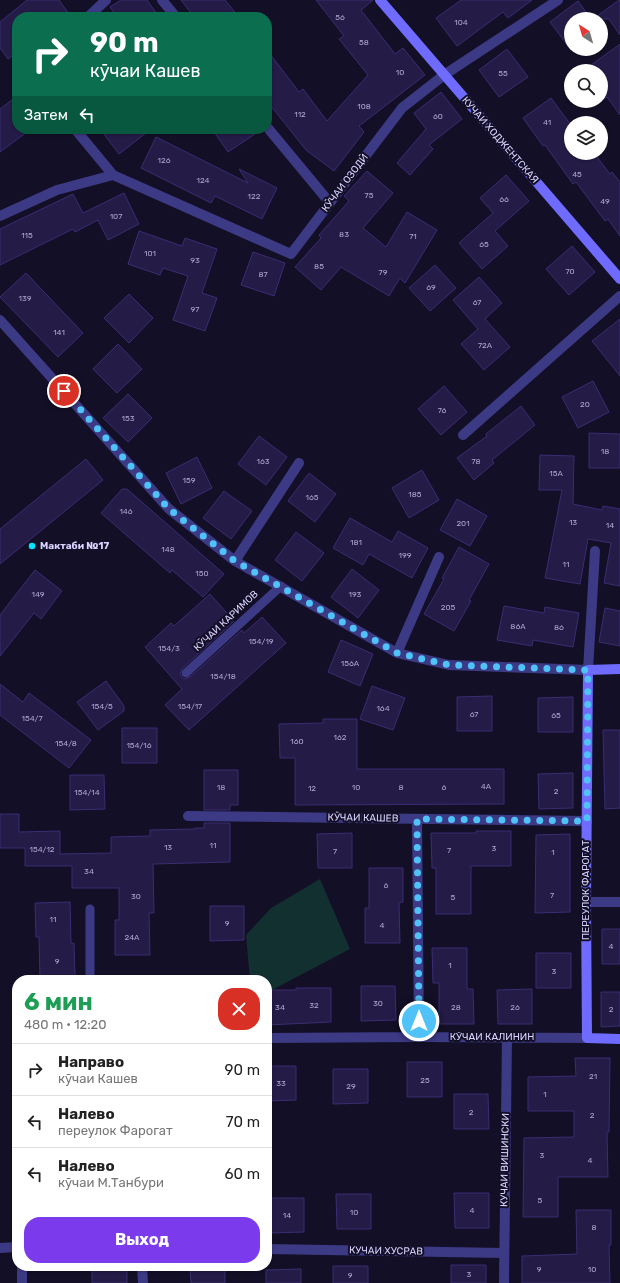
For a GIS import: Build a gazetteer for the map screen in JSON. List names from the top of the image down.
{
  "streets": {
    "street": [
      "КУЧАИ ХОДЖЕНТСКАЯ",
      "КӮЧАИ ОЗОДӢ",
      "КӮЧАИ КАШЕВ",
      "ПЕРЕУЛОК ФАРОГАТ",
      "КӮЧАИ КАЛИНИН",
      "КУЧАИ ВИШИНСКИ",
      "КУЧАИ ХУСРАВ"
    ],
    "lane": ["КӮЧАИ КАРИМОВ"]
  },
  "crossings": [
    ["КУЧАИ ХОДЖЕНТСКАЯ", "КӮЧАИ ОЗОДӢ"],
    ["КӮЧАИ КАШЕВ", "ПЕРЕУЛОК ФАРОГАТ"],
    ["ПЕРЕУЛОК ФАРОГАТ", "КӮЧАИ КАЛИНИН"],
    ["КӮЧАИ КАЛИНИН", "КУЧАИ ВИШИНСКИ"],
    ["КУЧАИ ВИШИНСКИ", "КУЧАИ ХУСРАВ"]
  ],
  "places": ["Мактаби №17"],
  "house_numbers": [
    "56",
    "104",
    "58",
    "10",
    "55",
    "108",
    "112",
    "60",
    "41",
    "126",
    "45",
    "124",
    "75",
    "122",
    "66",
    "49",
    "107",
    "83",
    "115",
    "71",
    "65",
    "101",
    "93",
    "85",
    "70",
    "79",
    "87",
    "69",
    "139",
    "67",
    "97",
    "141",
    "72А",
    "20",
    "76",
    "153",
    "18",
    "163",
    "78",
    "15А",
    "159",
    "185",
    "165",
    "146",
    "13",
    "201",
    "14",
    "181",
    "148",
    "199",
    "11",
    "150",
    "149",
    "193",
    "205",
    "86А",
    "86",
    "154/19",
    "154/3",
    "156А",
    "154/18",
    "154/5",
    "154/17",
    "164",
    "67",
    "65",
    "154/7",
    "162",
    "160",
    "154/8",
    "154/16",
    "4А",
    "18",
    "10",
    "8",
    "6",
    "12",
    "2",
    "154/14",
    "11",
    "13",
    "3",
    "154/12",
    "7",
    "7",
    "1",
    "34",
    "6",
    "7",
    "30",
    "5",
    "11",
    "9",
    "4",
    "24А",
    "4",
    "9",
    "1",
    "3",
    "30",
    "32",
    "34",
    "28",
    "26",
    "2",
    "21",
    "25",
    "33",
    "29",
    "1",
    "2",
    "2",
    "3",
    "4",
    "5",
    "4",
    "10",
    "14",
    "8",
    "9",
    "10",
    "3",
    "9"
  ],
  "north": "top left",
  "page": {
    "turn": ["90 m", "кӯчаи Кашев"],
    "then": "Затем",
    "heading": ["6 мин", "480 m · 12:20"],
    "list": [
      {
        "name": "Направо",
        "note": "кӯчаи Кашев",
        "value": "90 m"
      },
      {
        "name": "Налево",
        "note": "переулок Фарогат",
        "value": "70 m"
      },
      {
        "name": "Налево",
        "note": "кӯчаи М.Танбури",
        "value": "60 m"
      }
    ],
    "buttons": "Выход"
  }
}
